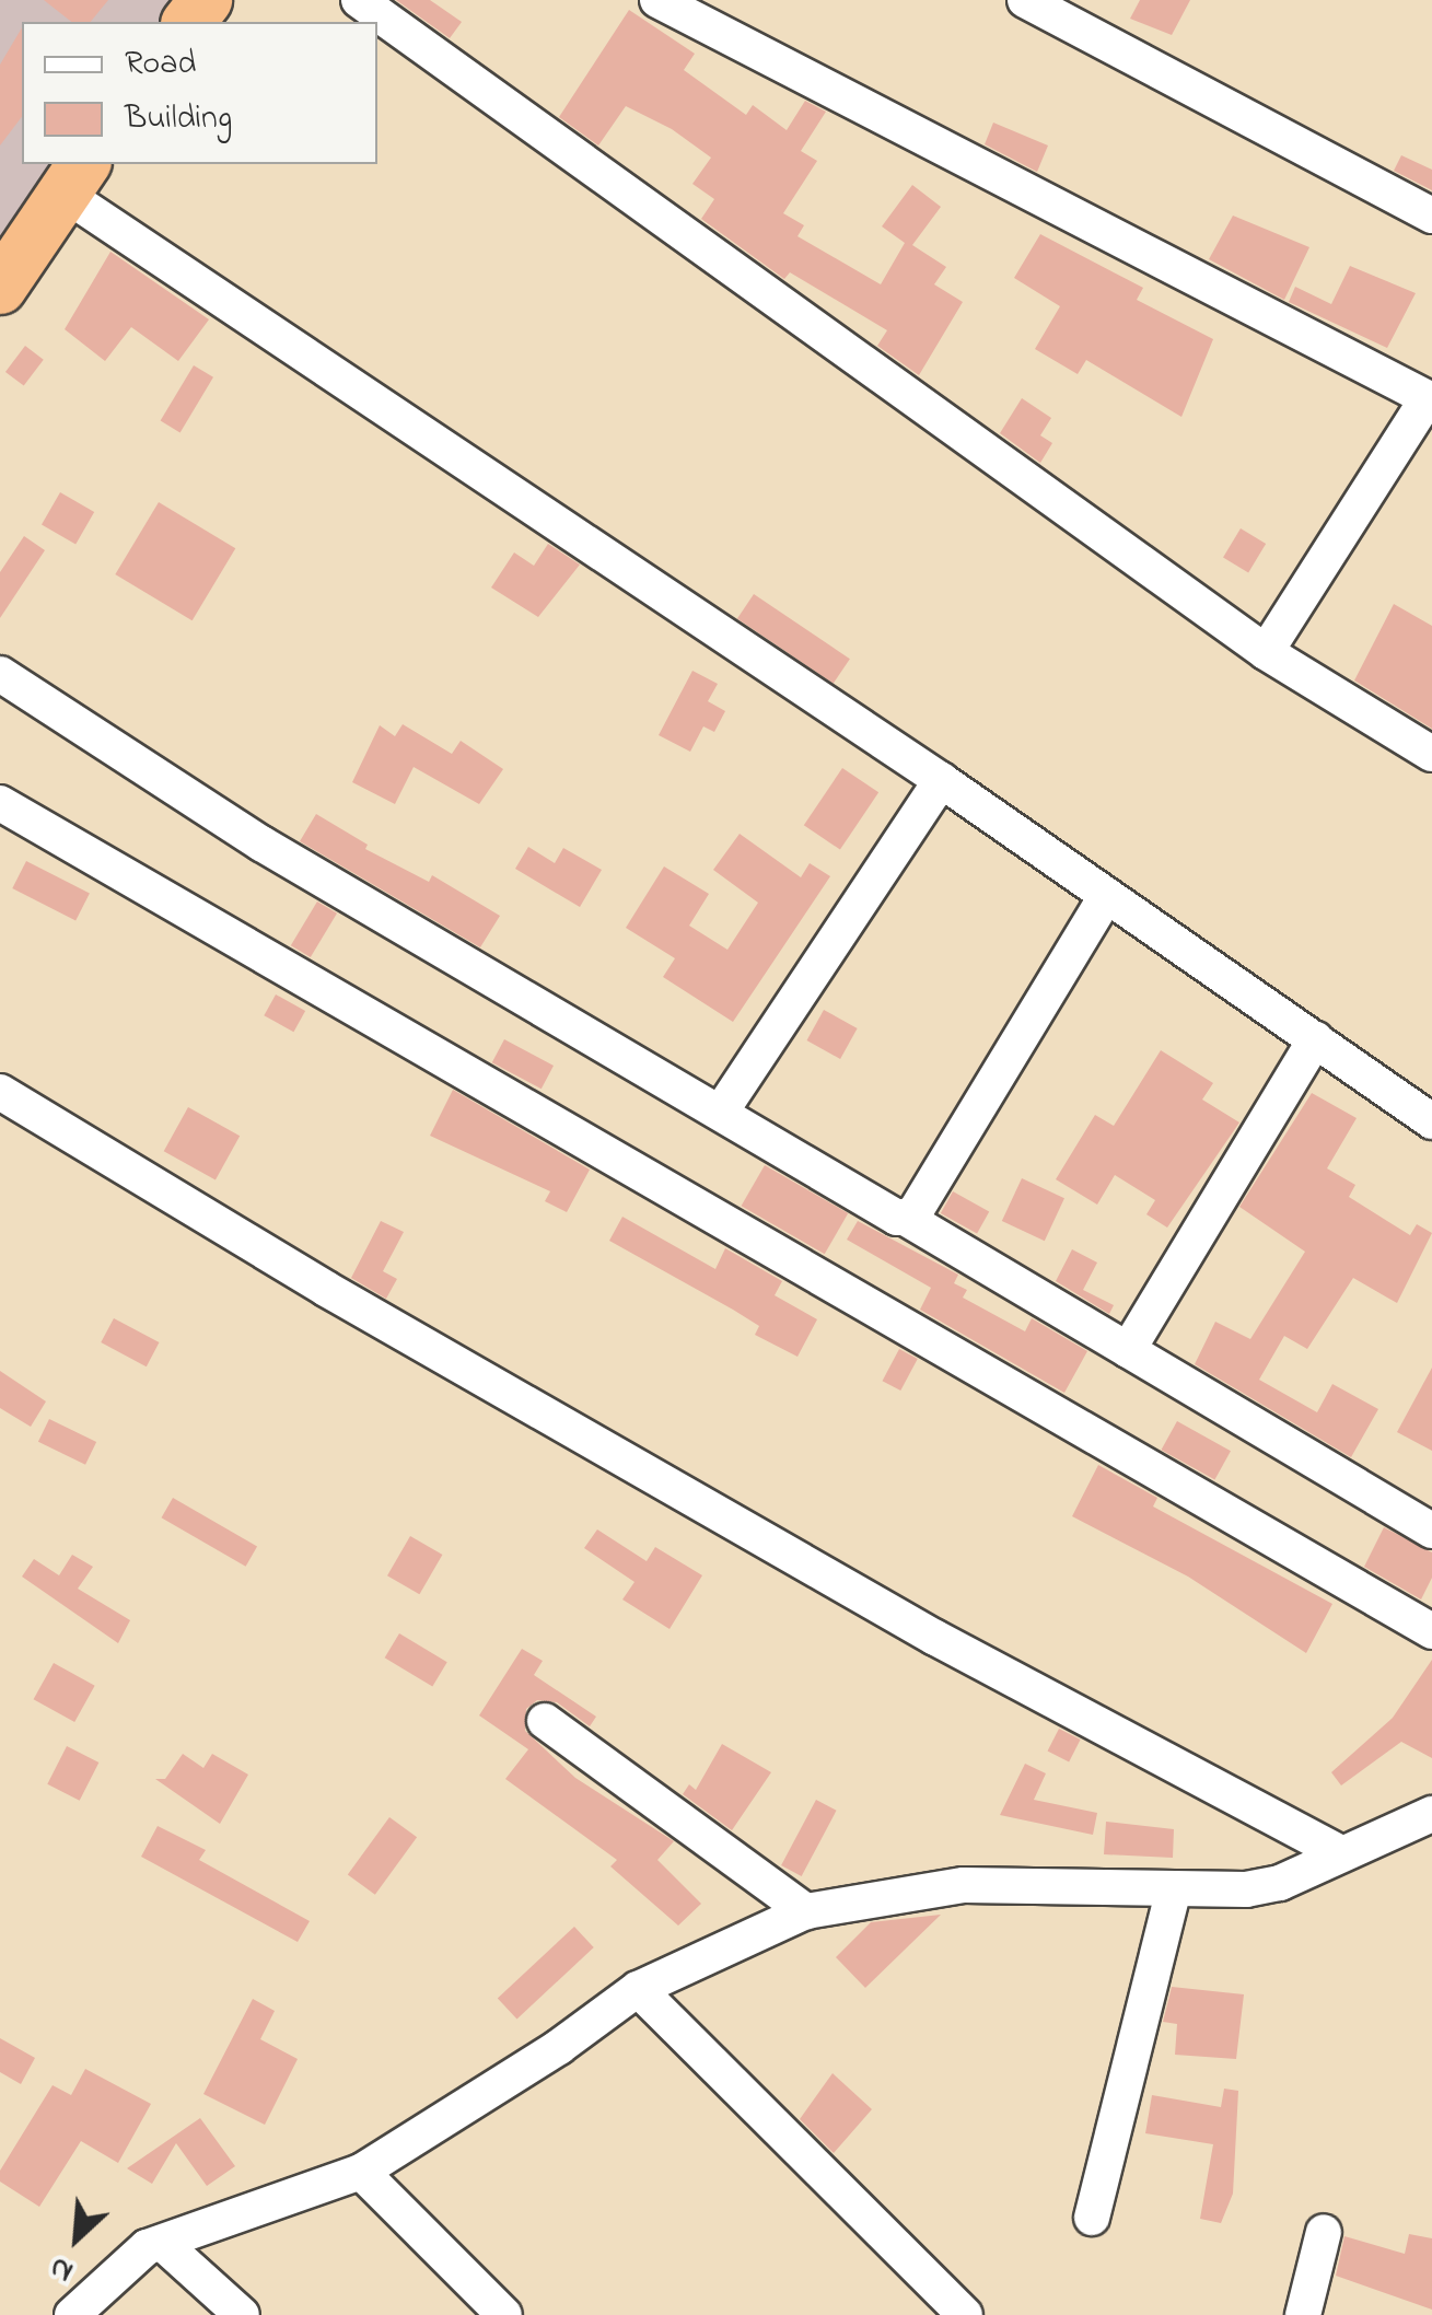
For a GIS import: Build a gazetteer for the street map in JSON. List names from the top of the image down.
{
  "legend": ["Road", "Building"],
  "north": "bottom left"
}
